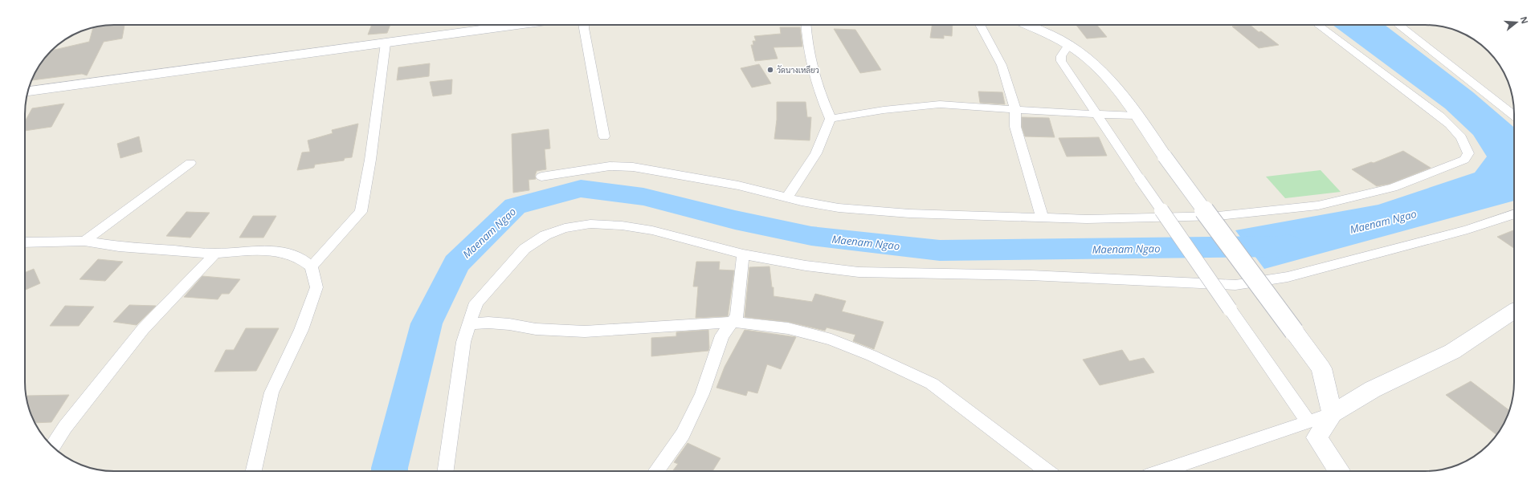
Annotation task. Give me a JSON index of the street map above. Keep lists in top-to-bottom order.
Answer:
{
  "water": ["Maenam Ngao"],
  "places": ["วัดนางเหลียว"],
  "north": "right"
}
